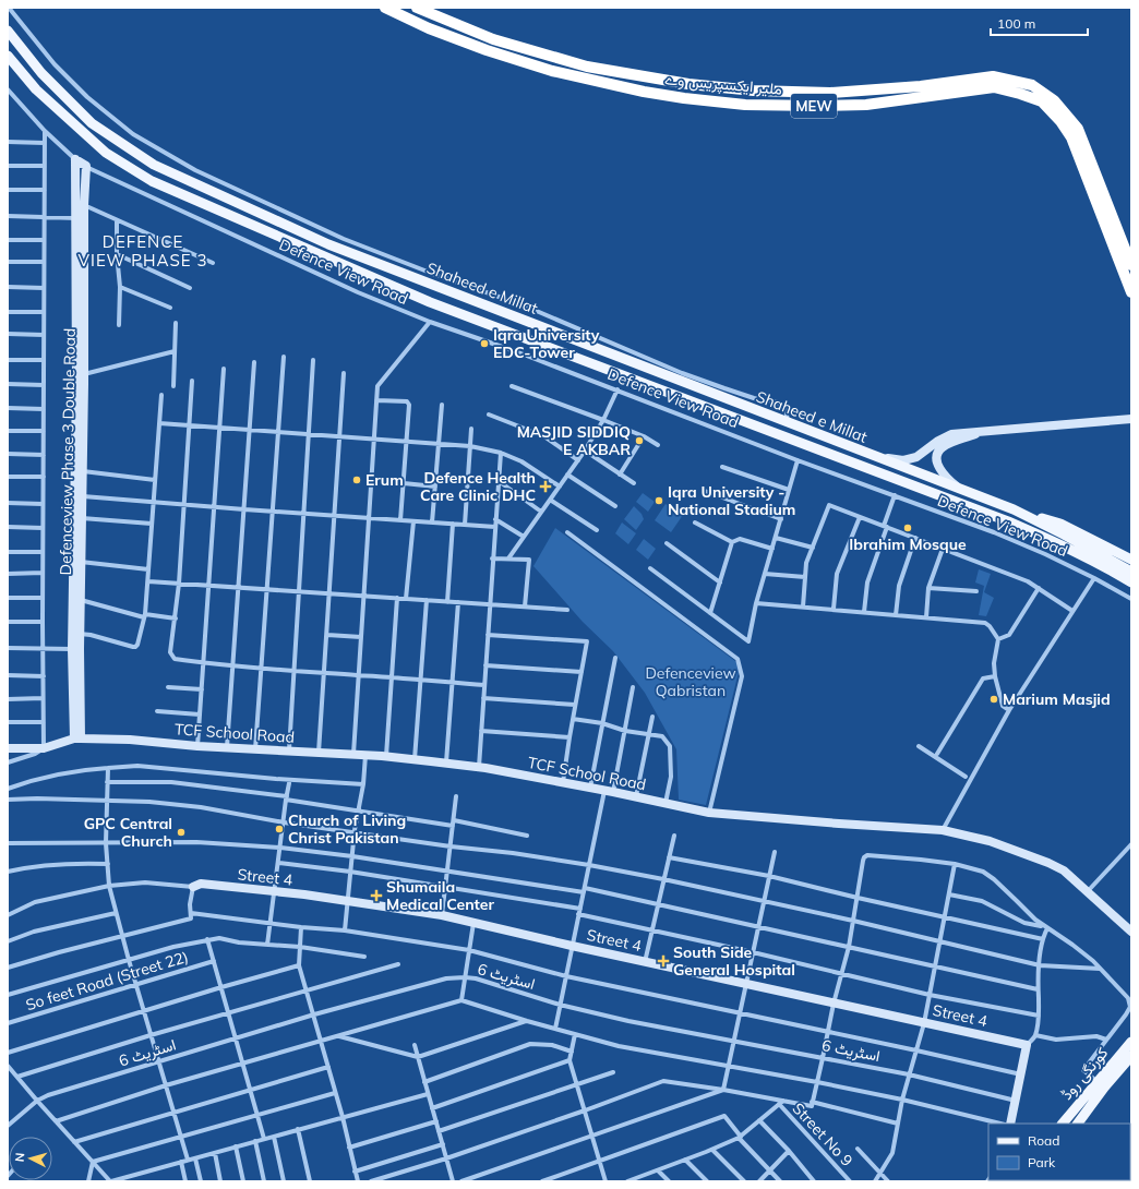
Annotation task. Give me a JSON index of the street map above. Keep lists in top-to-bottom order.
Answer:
{
  "streets": {
    "highway": ["ملیر ایکسپریس وے", "MEW"],
    "main road": ["Shaheed e Millat", "کورنگی روڈ"],
    "street": [
      "Defence View Road",
      "Defenceview Phase 3 Double Road",
      "TCF School Road",
      "Street 4",
      "اسٹریٹ 6",
      "So feet Road (Street 22)",
      "Street No 9"
    ]
  },
  "crossings": [
    ["Defence View Road", "Defenceview Phase 3 Double Road"],
    ["Defenceview Phase 3 Double Road", "TCF School Road"]
  ],
  "districts": ["DEFENCE VIEW PHASE 3"],
  "parks": ["Defenceview Qabristan"],
  "places": {
    "other": [
      "Iqra University EDC-Tower",
      "MASJID SIDDIQ E AKBAR",
      "Erum",
      "Iqra University - National Stadium",
      "Ibrahim Mosque",
      "Marium Masjid",
      "Church of Living Christ Pakistan",
      "GPC Central Church"
    ],
    "health": ["Defence Health Care Clinic DHC", "Shumaila Medical Center", "South Side General Hospital"]
  },
  "legend": ["Road", "Park"],
  "scale_bar": "100 m",
  "north": "left"
}
